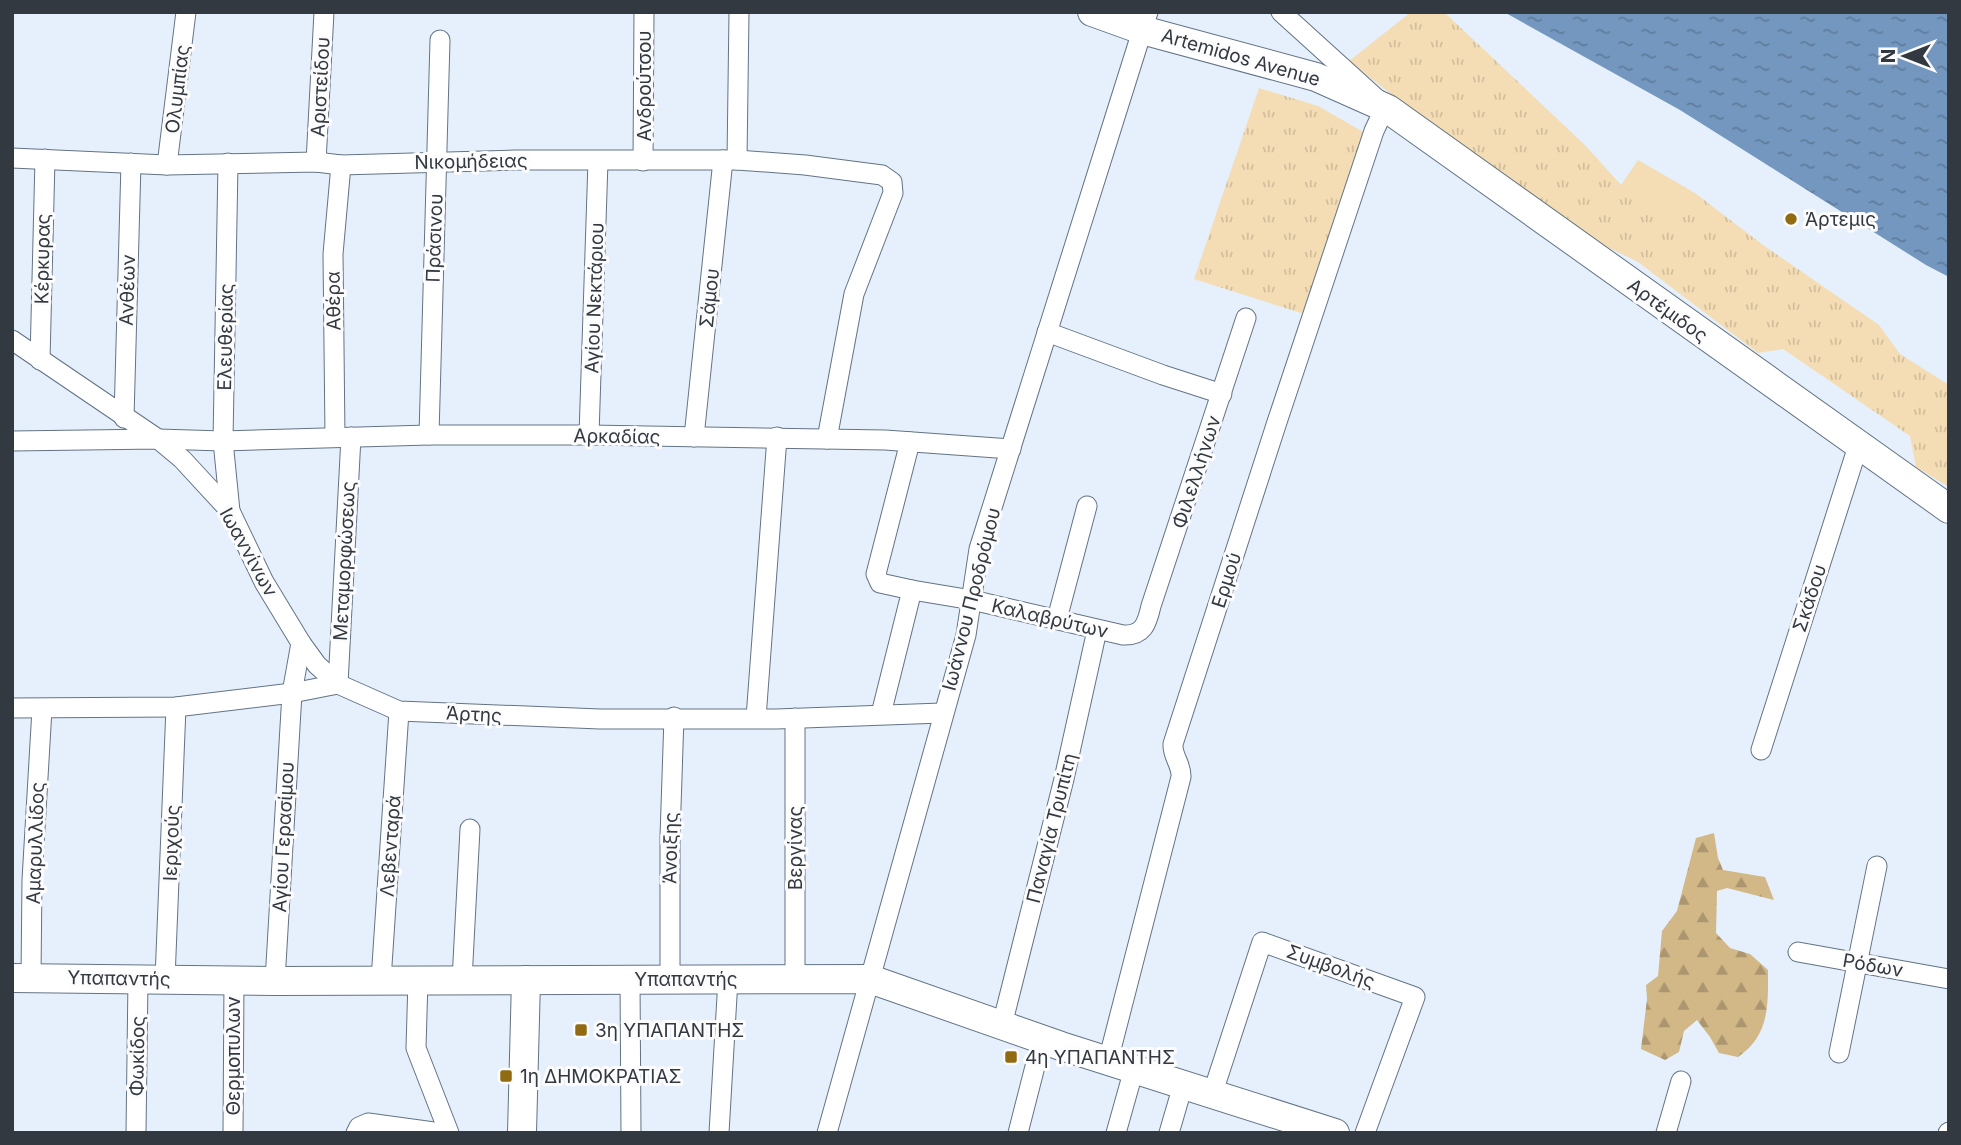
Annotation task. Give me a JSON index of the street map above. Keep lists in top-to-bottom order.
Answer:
{
  "streets": {
    "street": [
      "Artemidos Avenue",
      "Ανδρούτσου",
      "Αριστείδου",
      "Ολυμπίας",
      "Νικομήδειας",
      "Πράσινου",
      "Κέρκυρας",
      "Ανθέων",
      "Αγίου Νεκτάριου",
      "Σάμου",
      "Αθέρα",
      "Αρτέμιδος",
      "Ελευθερίας",
      "Αρκαδίας",
      "Φιλελλήνων",
      "Ιωαννίνων",
      "Μεταμορφώσεως",
      "Ερμού",
      "Σκάδου",
      "Ιωάννου Προδρόμου",
      "Καλαβρύτων",
      "Άρτης",
      "Παναγία Τρυπίτη",
      "Αγίου Γερασίμου",
      "Αμαρυλλίδος",
      "Ιεριχούς",
      "Λεβενταρά",
      "Άνοιξης",
      "Βεργίνας",
      "Ρόδων",
      "Συμβολής",
      "Υπαπαντής",
      "Φωκίδος",
      "Θερμοπυλων"
    ]
  },
  "crossings": [
    ["Artemidos Avenue", "Αρτέμιδος"],
    ["Artemidos Avenue", "Ερμού"],
    ["Artemidos Avenue", "Ιωάννου Προδρόμου"],
    ["Ανδρούτσου", "Νικομήδειας"],
    ["Αριστείδου", "Νικομήδειας"],
    ["Ολυμπίας", "Νικομήδειας"],
    ["Νικομήδειας", "Πράσινου"],
    ["Νικομήδειας", "Κέρκυρας"],
    ["Νικομήδειας", "Ανθέων"],
    ["Νικομήδειας", "Αγίου Νεκτάριου"],
    ["Νικομήδειας", "Σάμου"],
    ["Νικομήδειας", "Αθέρα"],
    ["Νικομήδειας", "Ελευθερίας"],
    ["Νικομήδειας", "Αρκαδίας"],
    ["Πράσινου", "Αρκαδίας"],
    ["Κέρκυρας", "Ιωαννίνων"],
    ["Ανθέων", "Ιωαννίνων"],
    ["Αγίου Νεκτάριου", "Αρκαδίας"],
    ["Σάμου", "Αρκαδίας"],
    ["Αθέρα", "Αρκαδίας"],
    ["Αθέρα", "Μεταμορφώσεως"],
    ["Αρτέμιδος", "Ερμού"],
    ["Αρτέμιδος", "Σκάδου"],
    ["Ελευθερίας", "Αρκαδίας"],
    ["Ελευθερίας", "Ιωαννίνων"],
    ["Αρκαδίας", "Ιωαννίνων"],
    ["Αρκαδίας", "Μεταμορφώσεως"],
    ["Αρκαδίας", "Ιωάννου Προδρόμου"],
    ["Αρκαδίας", "Καλαβρύτων"],
    ["Φιλελλήνων", "Ιωάννου Προδρόμου"],
    ["Φιλελλήνων", "Καλαβρύτων"],
    ["Ιωαννίνων", "Μεταμορφώσεως"],
    ["Ιωαννίνων", "Άρτης"],
    ["Μεταμορφώσεως", "Άρτης"],
    ["Ερμού", "Υπαπαντής"],
    ["Ιωάννου Προδρόμου", "Καλαβρύτων"],
    ["Ιωάννου Προδρόμου", "Άρτης"],
    ["Ιωάννου Προδρόμου", "Υπαπαντής"],
    ["Καλαβρύτων", "Παναγία Τρυπίτη"],
    ["Άρτης", "Λεβενταρά"],
    ["Άρτης", "Άνοιξης"],
    ["Άρτης", "Βεργίνας"],
    ["Παναγία Τρυπίτη", "Υπαπαντής"],
    ["Αγίου Γερασίμου", "Υπαπαντής"],
    ["Αμαρυλλίδος", "Υπαπαντής"],
    ["Ιεριχούς", "Υπαπαντής"],
    ["Ιεριχούς", "Φωκίδος"],
    ["Λεβενταρά", "Υπαπαντής"],
    ["Άνοιξης", "Υπαπαντής"],
    ["Βεργίνας", "Υπαπαντής"],
    ["Συμβολής", "Υπαπαντής"],
    ["Υπαπαντής", "Φωκίδος"],
    ["Υπαπαντής", "Θερμοπυλων"]
  ],
  "places": {
    "other": ["Άρτεμις"],
    "transit": ["3η ΥΠΑΠΑΝΤΗΣ", "4η ΥΠΑΠΑΝΤΗΣ", "1η ΔΗΜΟΚΡΑΤΙΑΣ"]
  },
  "north": "left"
}
